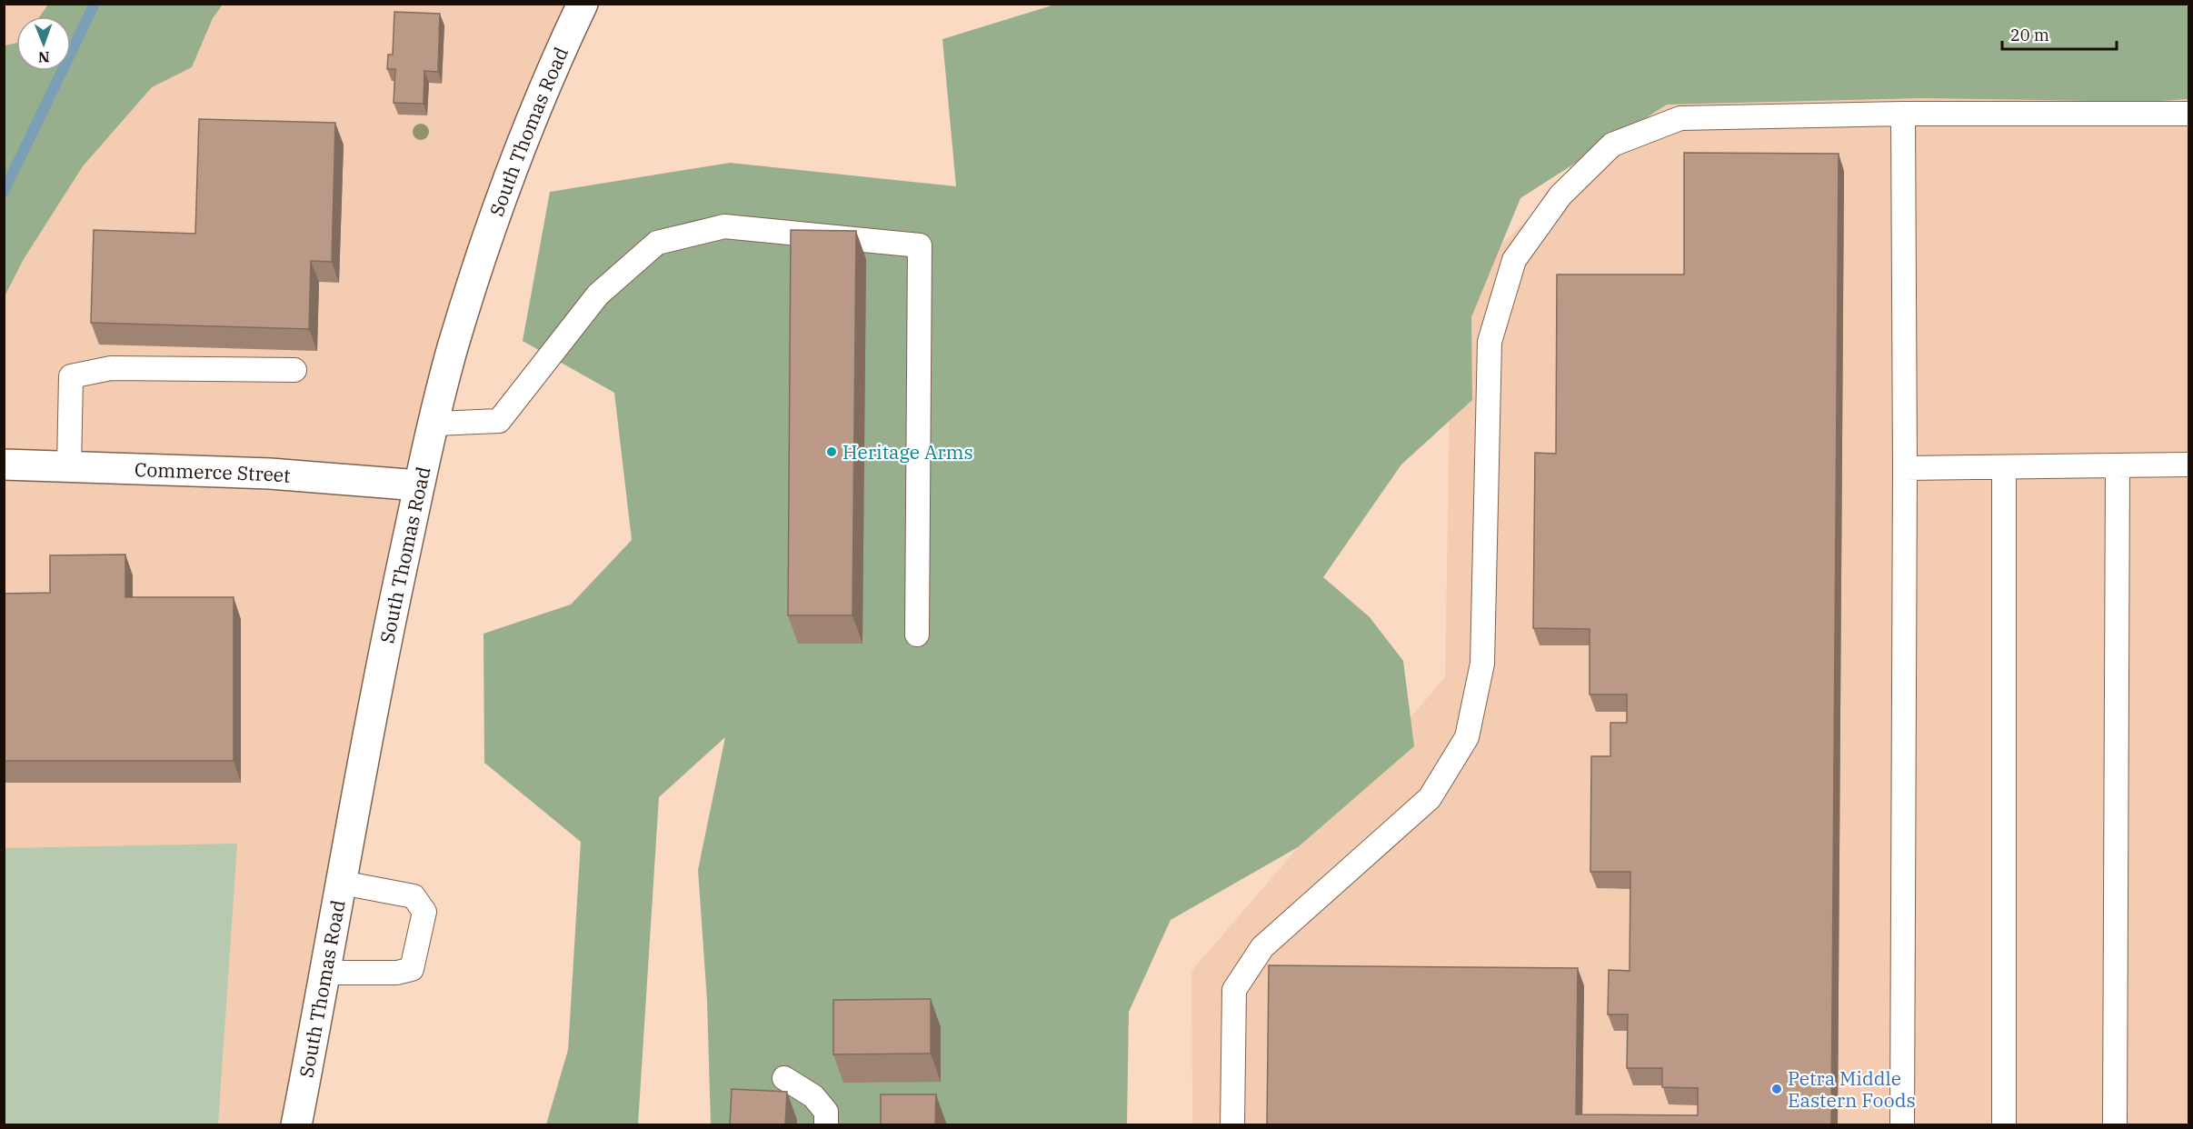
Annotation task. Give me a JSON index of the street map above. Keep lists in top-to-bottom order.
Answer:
{
  "streets": {
    "street": ["South Thomas Road", "Commerce Street"]
  },
  "crossings": [
    ["South Thomas Road", "Commerce Street"]
  ],
  "places": ["Heritage Arms", "Petra Middle Eastern Foods"],
  "scale_bar": "20 m",
  "north": "bottom"
}
